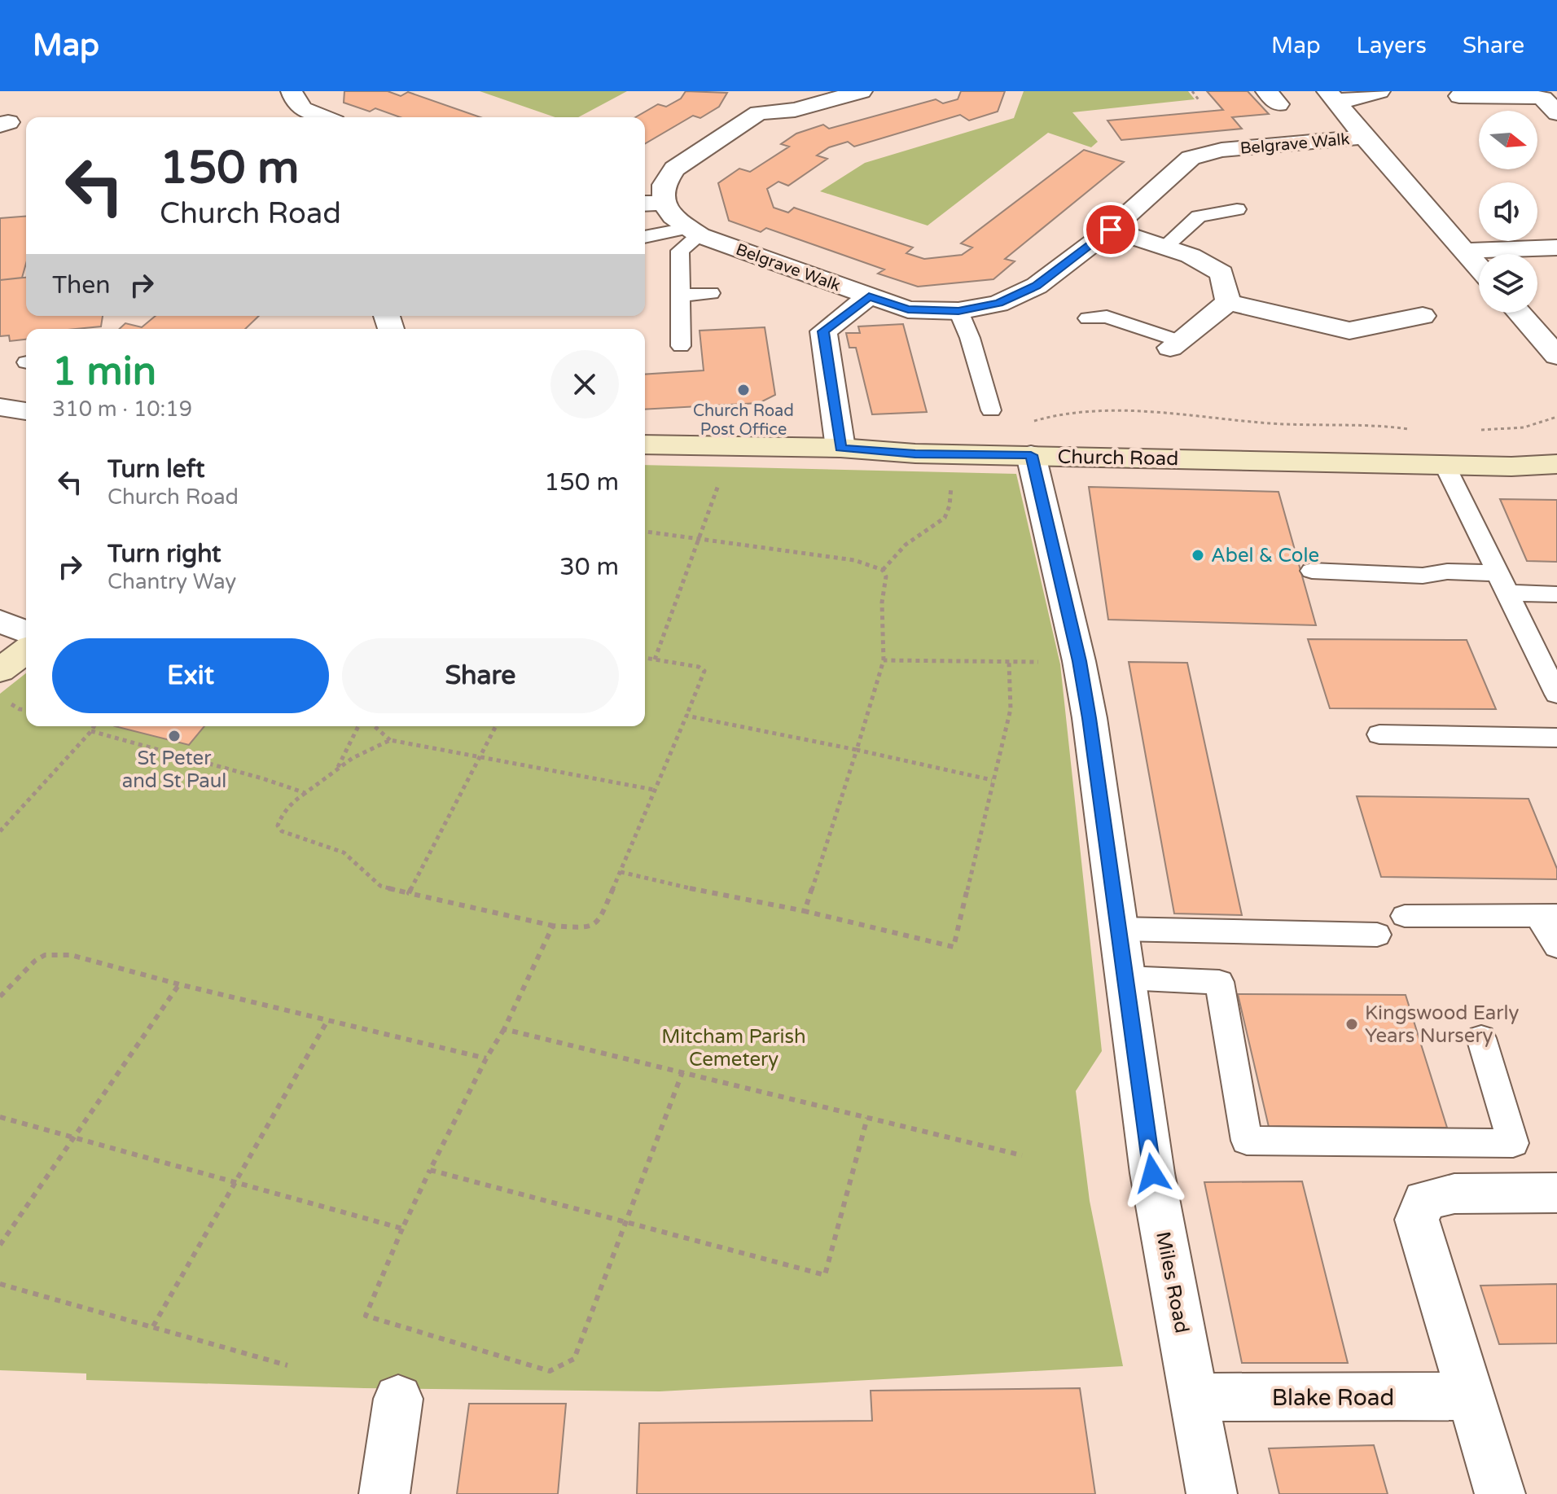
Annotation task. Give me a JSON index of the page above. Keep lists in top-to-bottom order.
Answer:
{
  "streets": {
    "street": [
      "Belgrave Walk",
      "Church Road",
      "Miles Road",
      "Blake Road"
    ]
  },
  "crossings": [
    ["Church Road", "Miles Road"],
    ["Miles Road", "Blake Road"]
  ],
  "parks": ["Mitcham Parish Cemetery"],
  "places": [
    "Church Road Post Office",
    "Abel & Cole",
    "St Peter and St Paul",
    "Kingswood Early Years Nursery"
  ],
  "north": "right",
  "page": {
    "header": "Map",
    "nav": ["Map", "Layers", "Share"],
    "turn": ["150 m", "Church Road"],
    "then": "Then",
    "heading": ["1 min", "310 m · 10:19"],
    "list": [
      {
        "name": "Turn left",
        "note": "Church Road",
        "value": "150 m"
      },
      {
        "name": "Turn right",
        "note": "Chantry Way",
        "value": "30 m"
      }
    ],
    "buttons": ["Exit", "Share"]
  }
}
